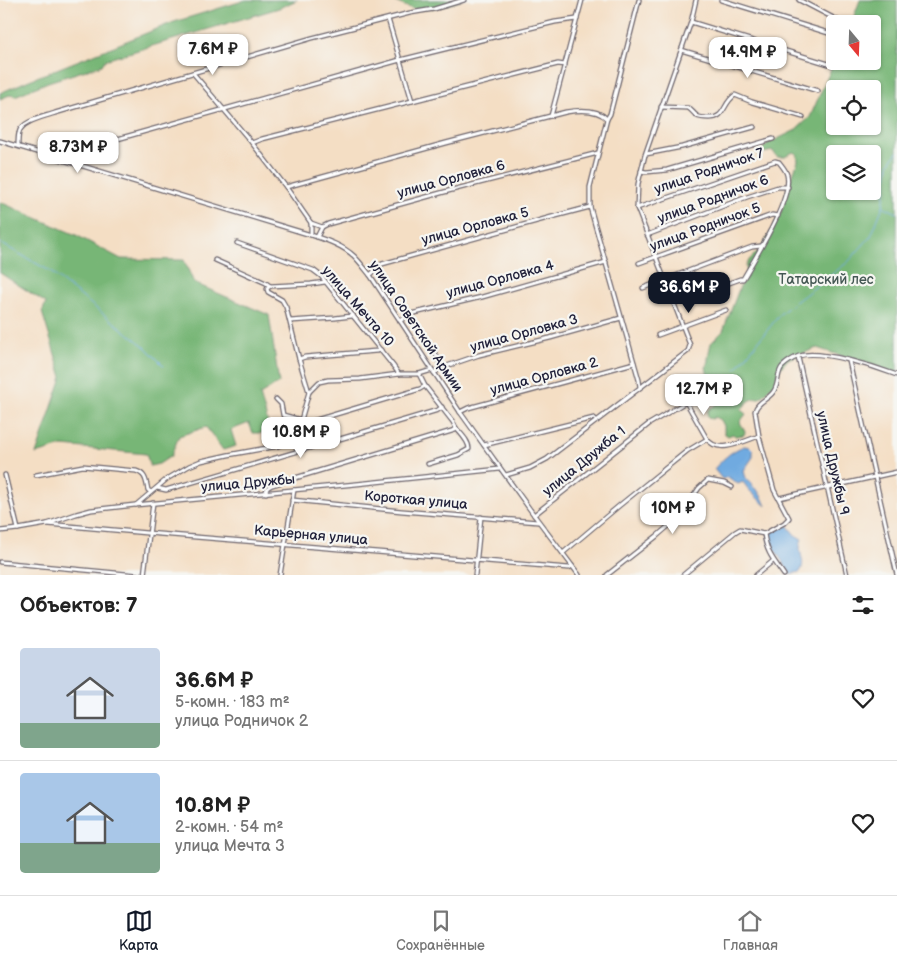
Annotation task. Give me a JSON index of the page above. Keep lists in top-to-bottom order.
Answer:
{
  "streets": {
    "street": [
      "улица Родничок 7",
      "улица Орловка 6",
      "улица Родничок 6",
      "улица Орловка 5",
      "улица Родничок 5",
      "улица Орловка 4",
      "улица Мечта 10",
      "улица Советской Армии",
      "улица Орловка 3",
      "улица Орловка 2",
      "улица Дружба 1",
      "улица Дружбы 9",
      "улица Дружбы",
      "Короткая улица",
      "Карьерная улица"
    ]
  },
  "crossings": [
    ["улица Родничок 7", "улица Родничок 6"],
    ["улица Орловка 5", "улица Советской Армии"],
    ["улица Орловка 4", "улица Советской Армии"],
    ["улица Мечта 10", "улица Орловка 3"],
    ["улица Советской Армии", "улица Орловка 3"],
    ["улица Советской Армии", "улица Орловка 2"],
    ["улица Советской Армии", "улица Дружба 1"],
    ["улица Советской Армии", "улица Дружбы"],
    ["улица Советской Армии", "Короткая улица"],
    ["улица Советской Армии", "Карьерная улица"],
    ["улица Дружбы", "Карьерная улица"]
  ],
  "parks": ["Татарский лес"],
  "north": "bottom",
  "page": {
    "price": [
      "7.6M ₽",
      "14.9M ₽",
      "8.73M ₽",
      "36.6M ₽",
      "12.7M ₽",
      "10.8M ₽",
      "10M ₽"
    ],
    "heading": "Объектов: 7",
    "list": [
      {
        "name": "36.6M ₽",
        "note": "5-комн. · 183 m² · улица Родничок 2"
      },
      {
        "name": "10.8M ₽",
        "note": "2-комн. · 54 m² · улица Мечта 3"
      }
    ],
    "tabs": ["Карта", "Сохранённые", "Главная"]
  }
}
